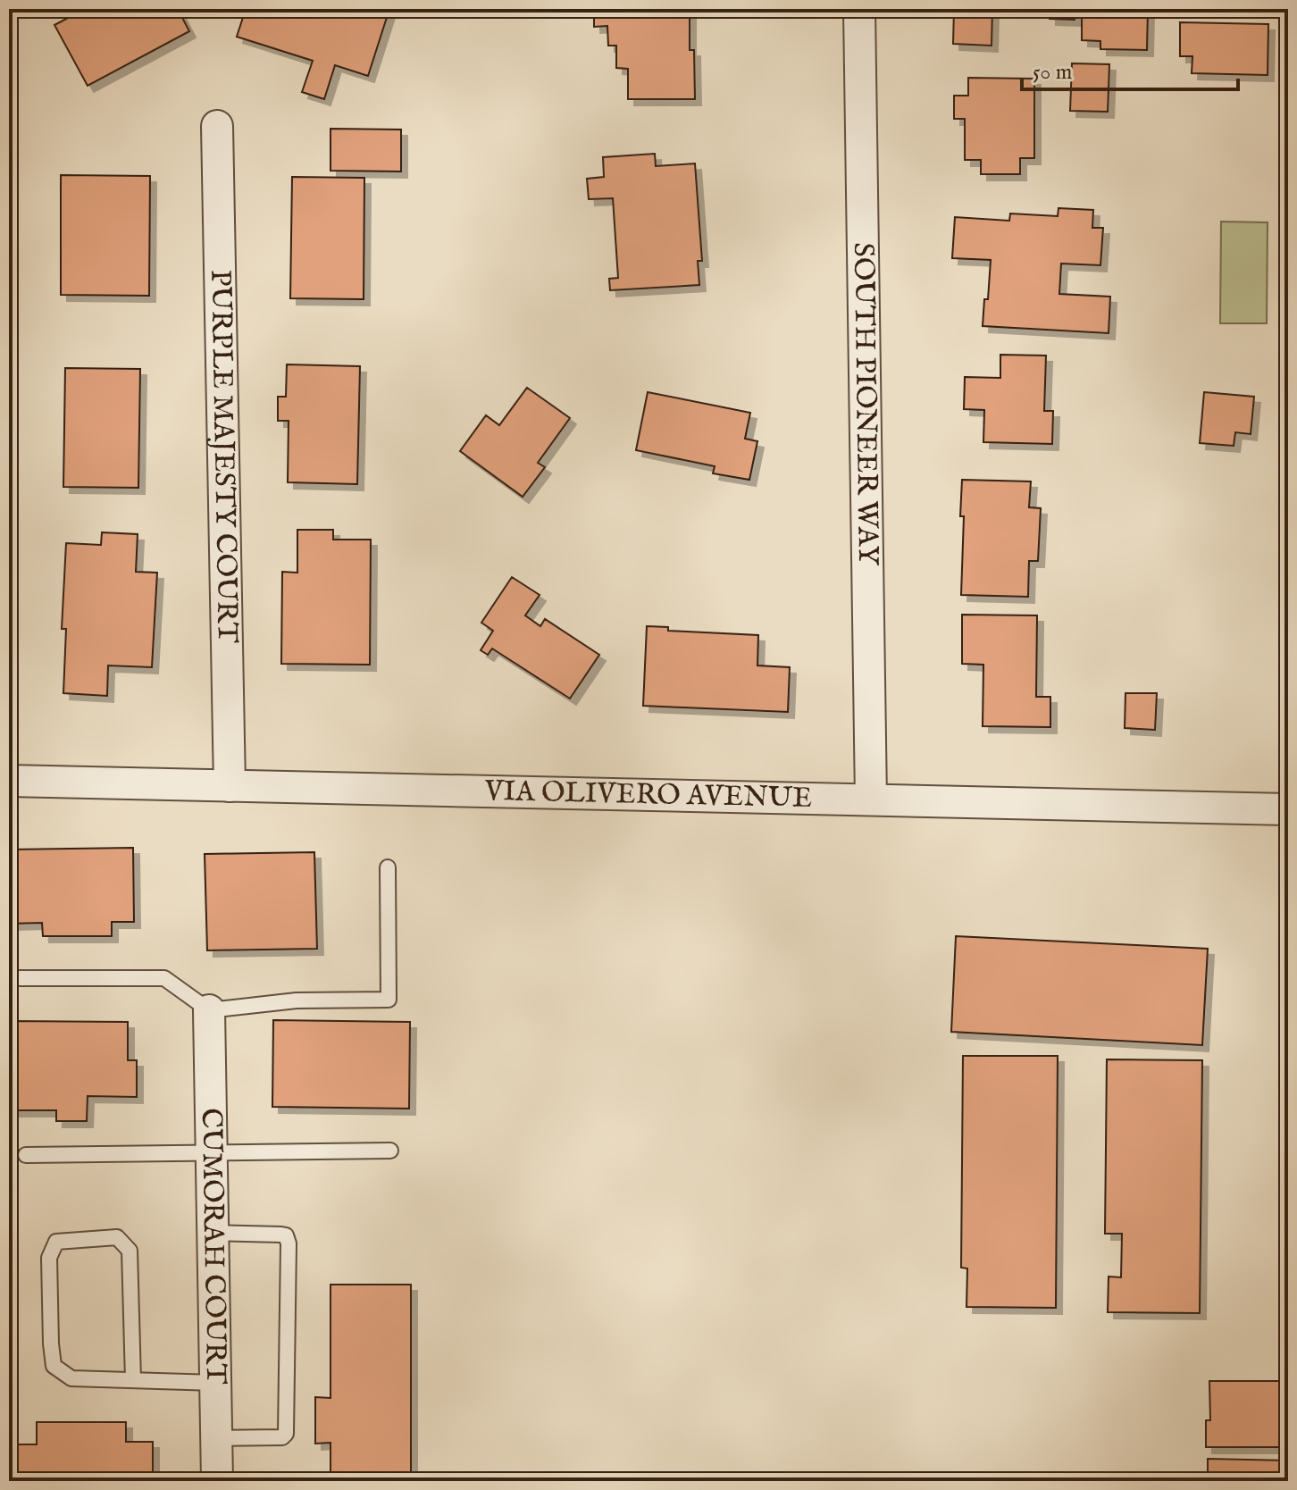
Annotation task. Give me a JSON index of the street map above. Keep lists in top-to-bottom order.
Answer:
{
  "streets": {
    "street": [
      "SOUTH PIONEER WAY",
      "PURPLE MAJESTY COURT",
      "VIA OLIVERO AVENUE",
      "CUMORAH COURT"
    ]
  },
  "crossings": [
    ["SOUTH PIONEER WAY", "VIA OLIVERO AVENUE"],
    ["PURPLE MAJESTY COURT", "VIA OLIVERO AVENUE"]
  ],
  "scale_bar": "50 m"
}
